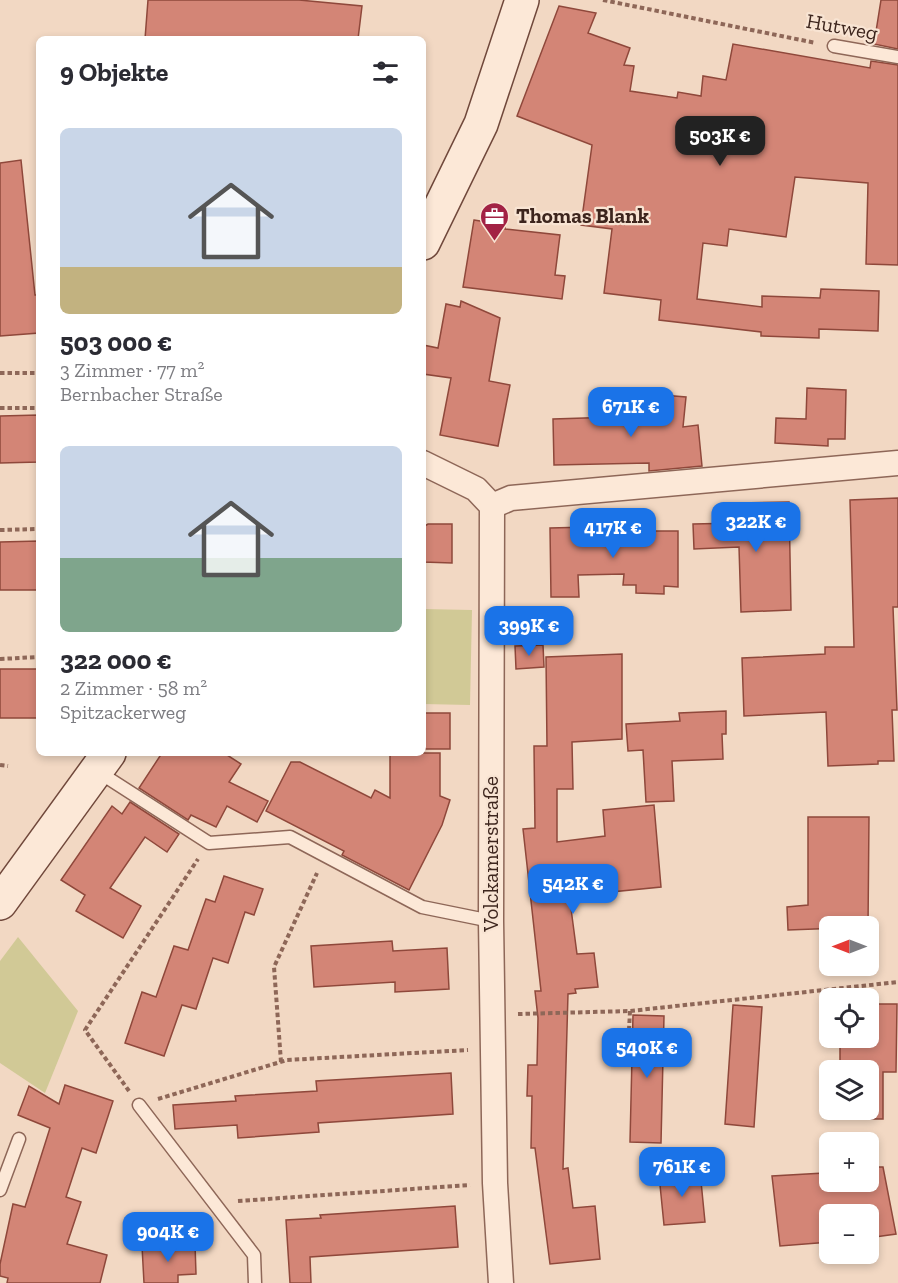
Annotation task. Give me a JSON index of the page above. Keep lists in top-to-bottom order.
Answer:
{
  "streets": {
    "street": ["Volckamerstraße"],
    "lane": ["Hutweg"]
  },
  "places": {
    "office": ["Thomas Blank"]
  },
  "north": "left",
  "page": {
    "heading": "9 Objekte",
    "list": [
      {
        "name": "503 000 €",
        "note": "3 Zimmer · 77 m² · Bernbacher Straße"
      },
      {
        "name": "322 000 €",
        "note": "2 Zimmer · 58 m² · Spitzackerweg"
      }
    ],
    "price": [
      "503K €",
      "671K €",
      "322K €",
      "417K €",
      "399K €",
      "542K €",
      "540K €",
      "761K €",
      "904K €"
    ],
    "map_buttons": ["+", "−"]
  }
}
